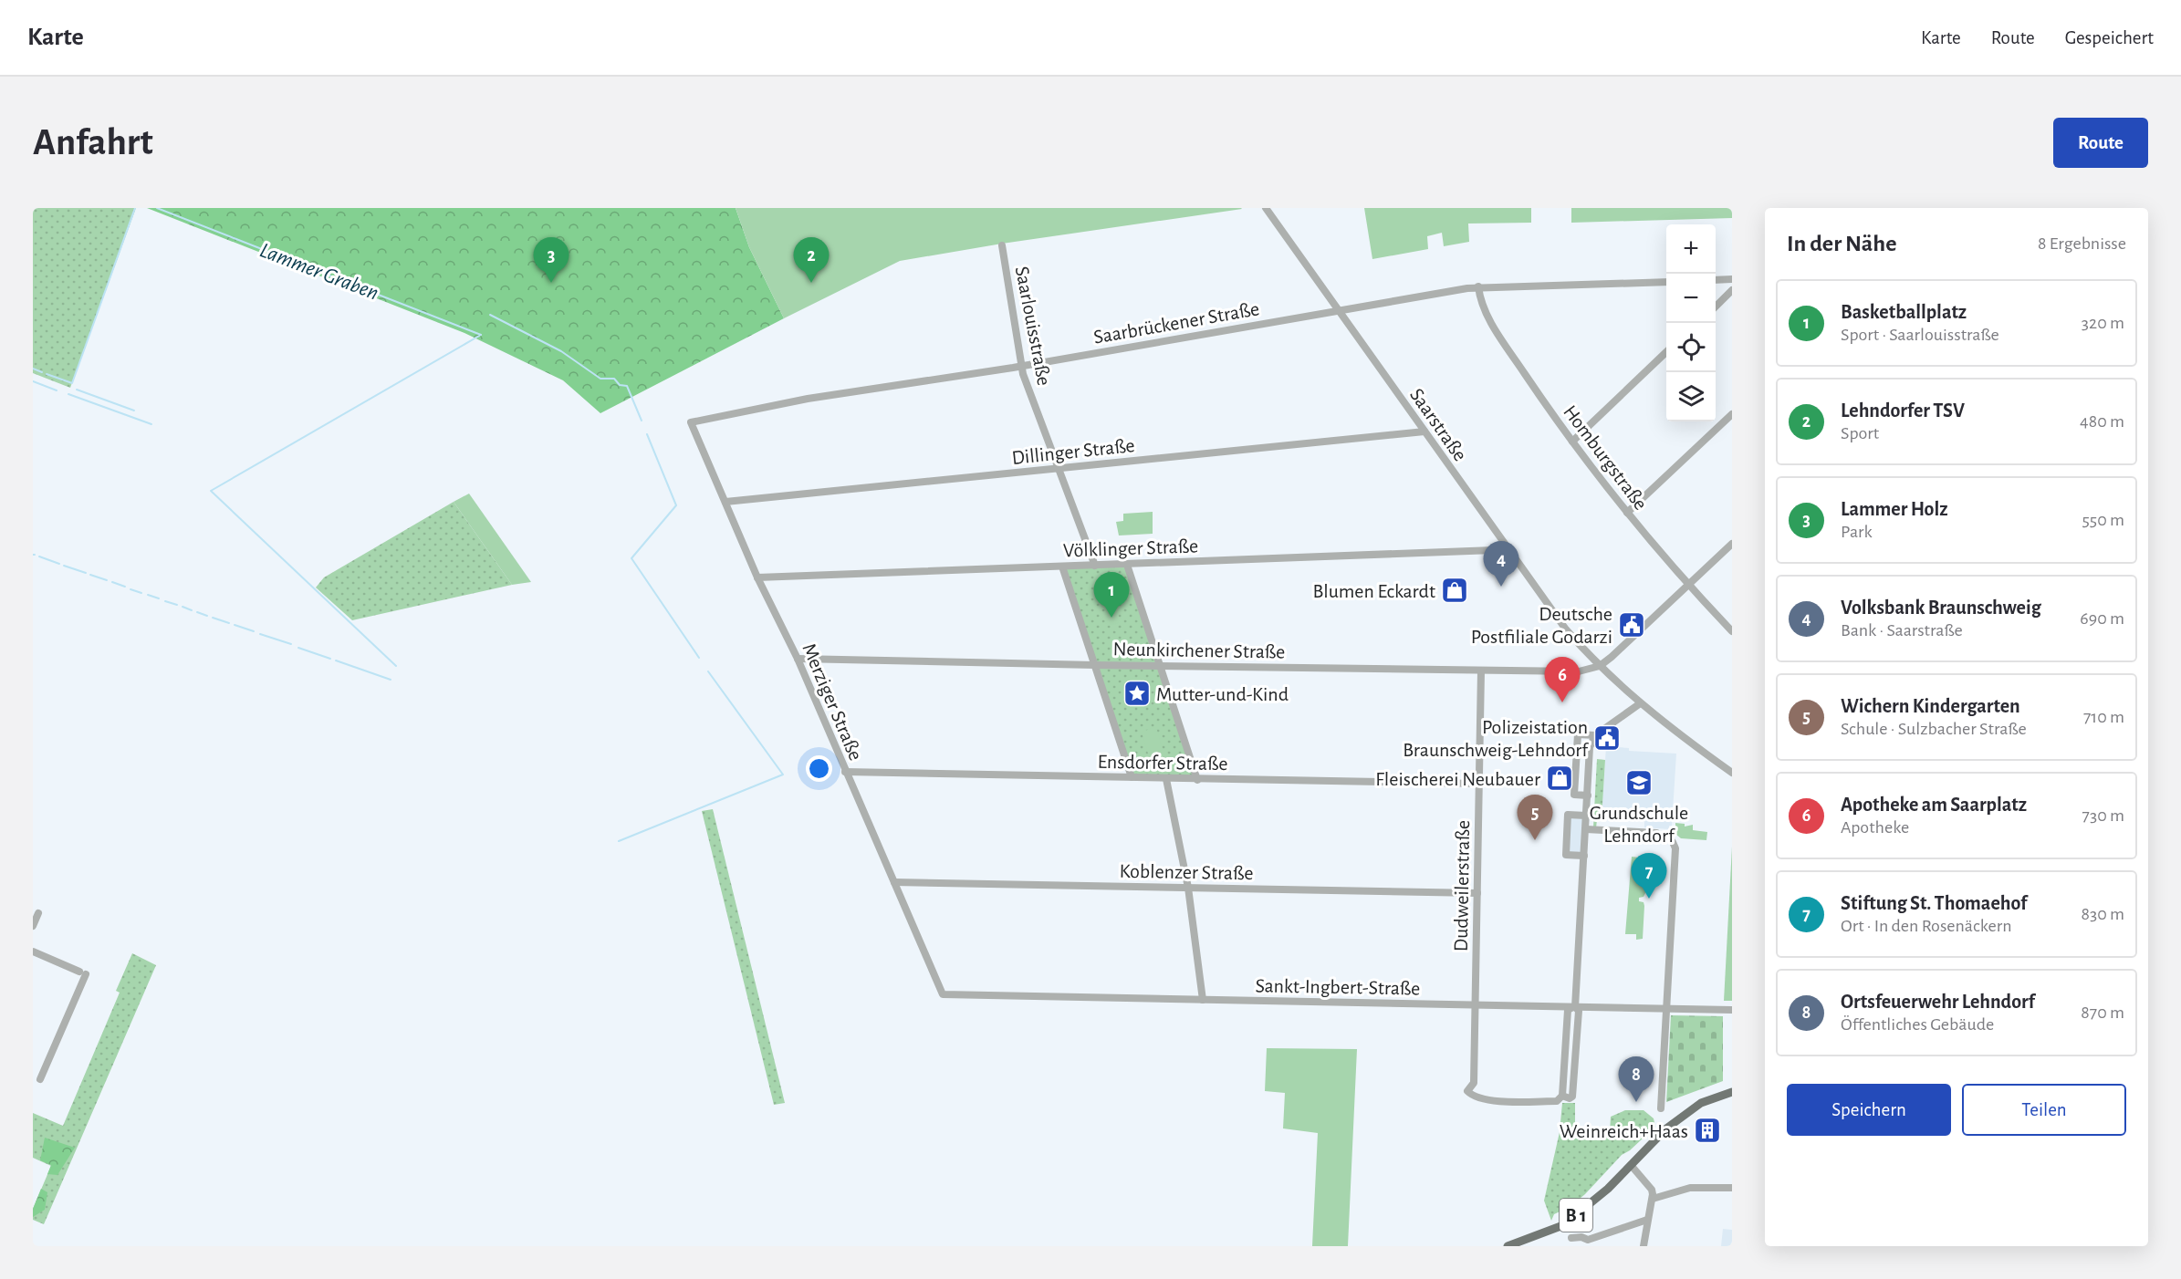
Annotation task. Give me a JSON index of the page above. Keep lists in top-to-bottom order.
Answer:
{
  "streets": {
    "main road": ["B 1"],
    "street": [
      "Saarbrückener Straße",
      "Saarlouisstraße",
      "Saarstraße",
      "Dillinger Straße",
      "Homburgstraße",
      "Völklinger Straße",
      "Neunkirchener Straße",
      "Merziger Straße",
      "Ensdorfer Straße",
      "Koblenzer Straße",
      "Dudweilerstraße",
      "Sankt-Ingbert-Straße"
    ]
  },
  "crossings": [
    ["Saarbrückener Straße", "Saarlouisstraße"],
    ["Saarbrückener Straße", "Saarstraße"],
    ["Saarbrückener Straße", "Homburgstraße"],
    ["Saarbrückener Straße", "Merziger Straße"],
    ["Saarlouisstraße", "Dillinger Straße"],
    ["Saarlouisstraße", "Völklinger Straße"],
    ["Saarstraße", "Dillinger Straße"],
    ["Saarstraße", "Völklinger Straße"],
    ["Saarstraße", "Neunkirchener Straße"],
    ["Dillinger Straße", "Merziger Straße"],
    ["Völklinger Straße", "Merziger Straße"],
    ["Neunkirchener Straße", "Merziger Straße"],
    ["Neunkirchener Straße", "Dudweilerstraße"],
    ["Merziger Straße", "Ensdorfer Straße"],
    ["Merziger Straße", "Koblenzer Straße"],
    ["Merziger Straße", "Sankt-Ingbert-Straße"],
    ["Ensdorfer Straße", "Dudweilerstraße"],
    ["Koblenzer Straße", "Dudweilerstraße"],
    ["Dudweilerstraße", "Sankt-Ingbert-Straße"]
  ],
  "water": ["Lammer Graben"],
  "places": {
    "shop": ["Blumen Eckardt", "Fleischerei Neubauer"],
    "public building": ["Deutsche Postfiliale Godarzi", "Polizeistation Braunschweig-Lehndorf"],
    "place": ["Mutter-und-Kind"],
    "school or university": ["Grundschule Lehndorf"],
    "building": ["Weinreich+Haas"]
  },
  "page": {
    "header": "Karte",
    "nav": ["Karte", "Route", "Gespeichert"],
    "buttons": [
      "Route",
      ["Speichern", "Teilen"]
    ],
    "title": "Anfahrt",
    "heading": ["In der Nähe", "8 Ergebnisse"],
    "map_buttons": ["+", "−"],
    "pins": [
      "2",
      "3",
      "4",
      "1",
      "6",
      "5",
      "7",
      "8"
    ],
    "list": [
      {
        "mark": "1",
        "name": "Basketballplatz",
        "note": "Sport · Saarlouisstraße",
        "value": "320 m"
      },
      {
        "mark": "2",
        "name": "Lehndorfer TSV",
        "note": "Sport",
        "value": "480 m"
      },
      {
        "mark": "3",
        "name": "Lammer Holz",
        "note": "Park",
        "value": "550 m"
      },
      {
        "mark": "4",
        "name": "Volksbank Braunschweig",
        "note": "Bank · Saarstraße",
        "value": "690 m"
      },
      {
        "mark": "5",
        "name": "Wichern Kindergarten",
        "note": "Schule · Sulzbacher Straße",
        "value": "710 m"
      },
      {
        "mark": "6",
        "name": "Apotheke am Saarplatz",
        "note": "Apotheke",
        "value": "730 m"
      },
      {
        "mark": "7",
        "name": "Stiftung St. Thomaehof",
        "note": "Ort · In den Rosenäckern",
        "value": "830 m"
      },
      {
        "mark": "8",
        "name": "Ortsfeuerwehr Lehndorf",
        "note": "Öffentliches Gebäude",
        "value": "870 m"
      }
    ]
  }
}
